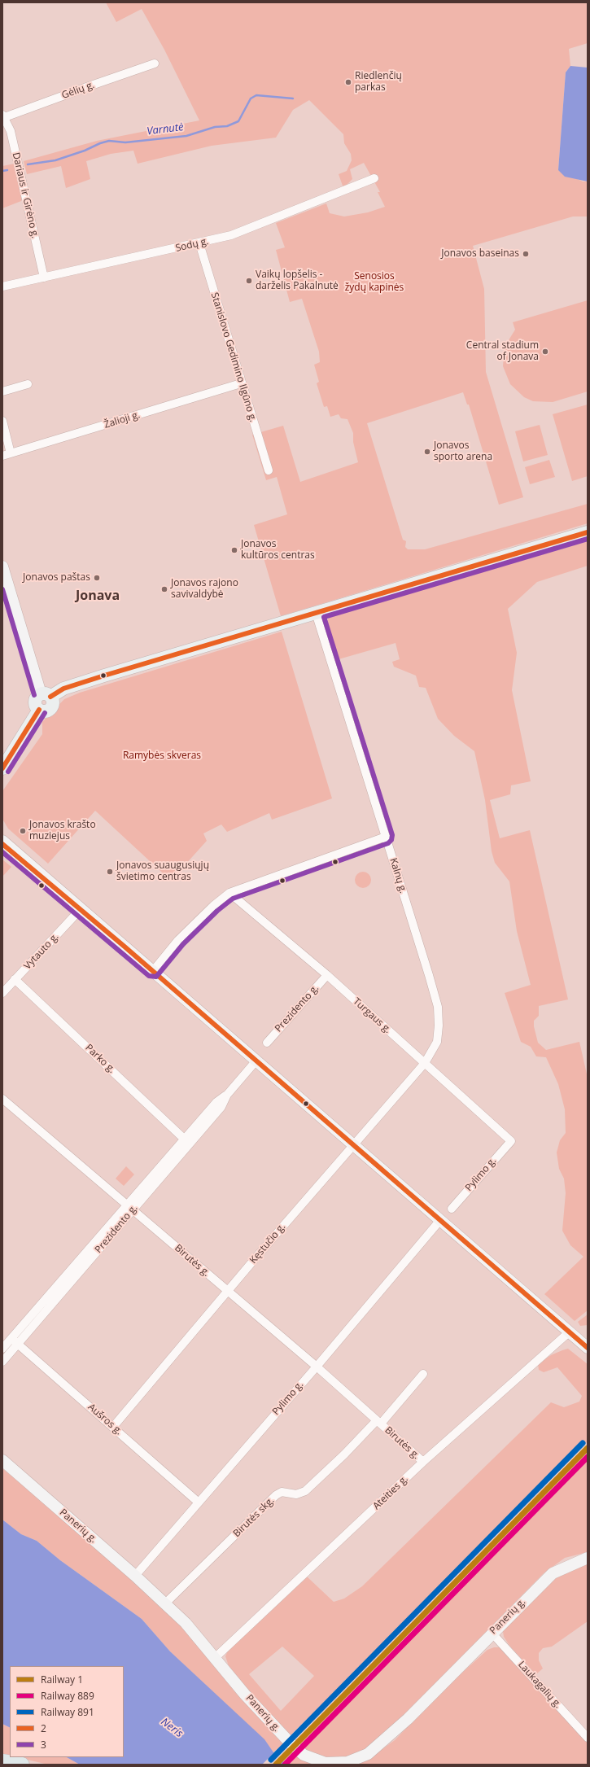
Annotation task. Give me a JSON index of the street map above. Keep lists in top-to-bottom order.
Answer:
{
  "streets": {
    "main road": ["Panerių g."],
    "street": [
      "Gėlių g.",
      "Dariaus ir Girėno g.",
      "Sodų g.",
      "Stanislovo Gedimino Ilgūno g.",
      "Žalioji g.",
      "Kalnų g.",
      "Vytauto g.",
      "Prezidento g.",
      "Turgaus g.",
      "Parko g.",
      "Pylimo g.",
      "Kęstučio g.",
      "Birutės g.",
      "Aušros g.",
      "Ateities g.",
      "Birutės skg.",
      "Laukagalių g."
    ]
  },
  "crossings": [
    ["Gėlių g.", "Dariaus ir Girėno g."],
    ["Dariaus ir Girėno g.", "Sodų g."],
    ["Sodų g.", "Stanislovo Gedimino Ilgūno g."],
    ["Stanislovo Gedimino Ilgūno g.", "Žalioji g."],
    ["Kalnų g.", "Turgaus g."],
    ["Kalnų g.", "Kęstučio g."],
    ["Vytauto g.", "Parko g."],
    ["Prezidento g.", "Turgaus g."],
    ["Prezidento g.", "Parko g."],
    ["Prezidento g.", "Birutės g."],
    ["Prezidento g.", "Aušros g."],
    ["Turgaus g.", "Pylimo g."],
    ["Turgaus g.", "Kęstučio g."],
    ["Pylimo g.", "Birutės g."],
    ["Pylimo g.", "Aušros g."],
    ["Pylimo g.", "Panerių g."],
    ["Kęstučio g.", "Birutės g."],
    ["Kęstučio g.", "Aušros g."],
    ["Birutės g.", "Ateities g."],
    ["Birutės g.", "Birutės skg."],
    ["Ateities g.", "Panerių g."],
    ["Birutės skg.", "Panerių g."],
    ["Panerių g.", "Laukagalių g."]
  ],
  "districts": ["Jonava"],
  "water": ["Varnutė", "Neris"],
  "parks": ["Senosios žydų kapinės", "Ramybės skveras"],
  "places": [
    "Riedlenčių parkas",
    "Jonavos baseinas",
    "Vaikų lopšelis - darželis Pakalnutė",
    "Central stadium of Jonava",
    "Jonavos sporto arena",
    "Jonavos kultūros centras",
    "Jonavos paštas",
    "Jonavos rajono savivaldybė",
    "Jonavos krašto muziejus",
    "Jonavos suaugusiųjų švietimo centras"
  ],
  "lines": [
    "transit line 2",
    "transit line 3",
    "rail line 891",
    "rail line 1",
    "rail line 889"
  ],
  "legend": [
    "Railway 1",
    "Railway 889",
    "Railway 891",
    "2",
    "3"
  ]
}
